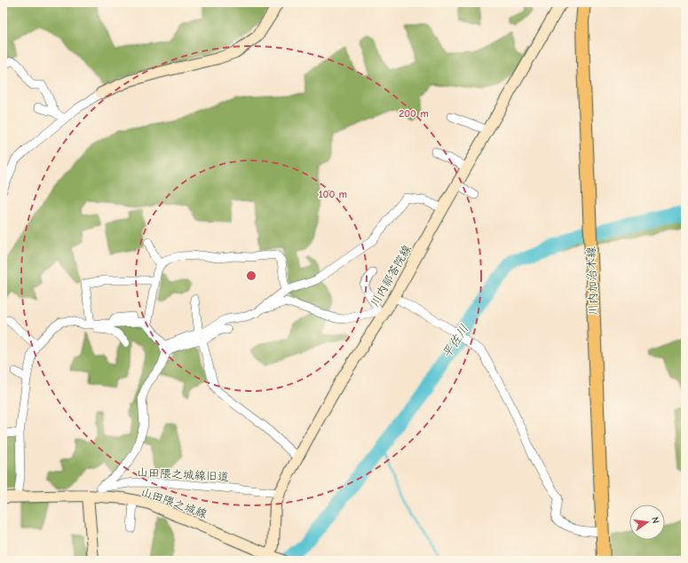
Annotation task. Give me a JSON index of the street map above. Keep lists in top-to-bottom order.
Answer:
{
  "streets": {
    "main road": ["川内祁答院線", "川内加治木線", "山田隈之城線"],
    "street": ["山田隈之城線旧道"]
  },
  "crossings": [
    ["川内祁答院線", "山田隈之城線旧道"],
    ["川内祁答院線", "山田隈之城線"],
    ["山田隈之城線旧道", "山田隈之城線"]
  ],
  "water": ["平佐川"],
  "north": "right",
  "rings": ["200 m", "100 m"]
}
